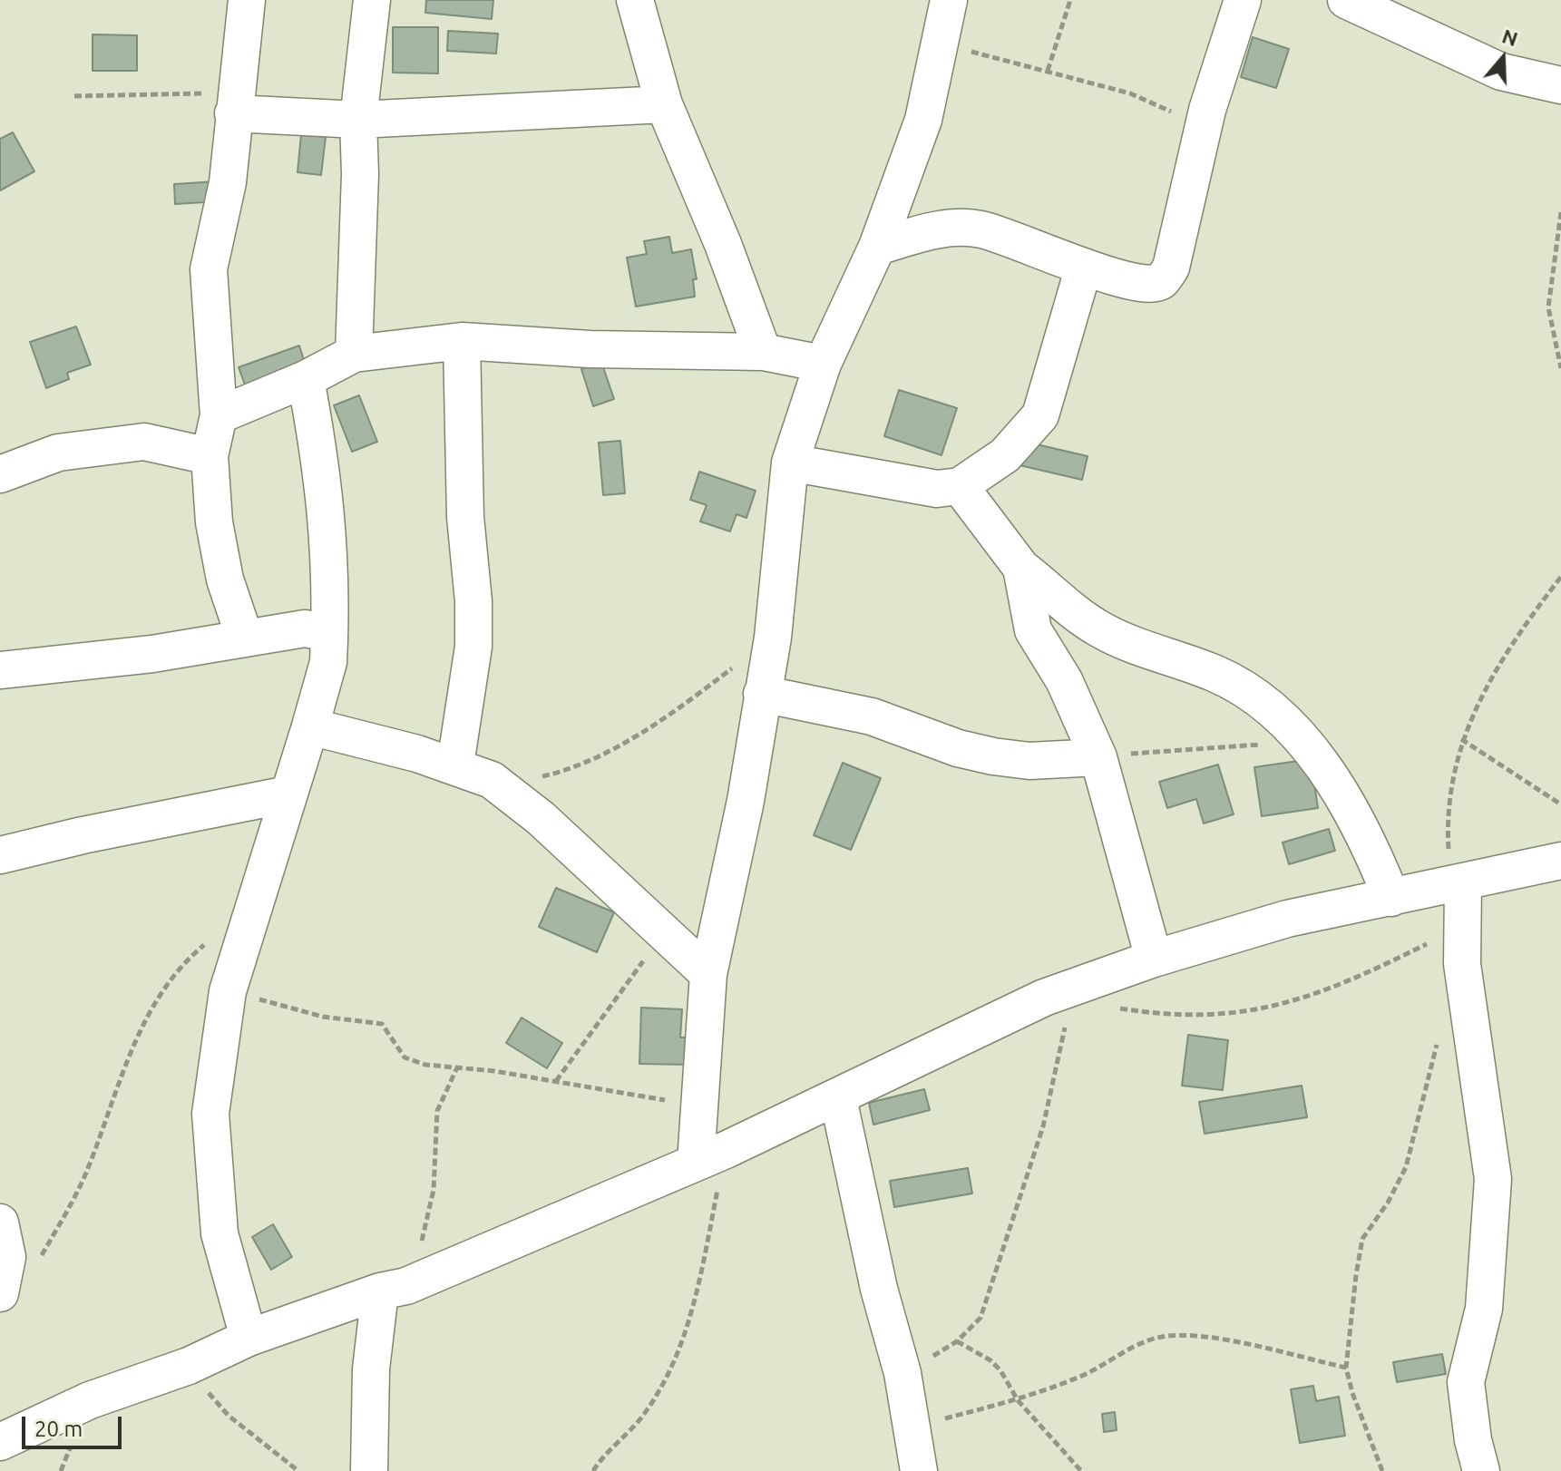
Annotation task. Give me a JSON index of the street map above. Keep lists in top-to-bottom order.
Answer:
{
  "scale_bar": "20 m",
  "north": "top"
}
